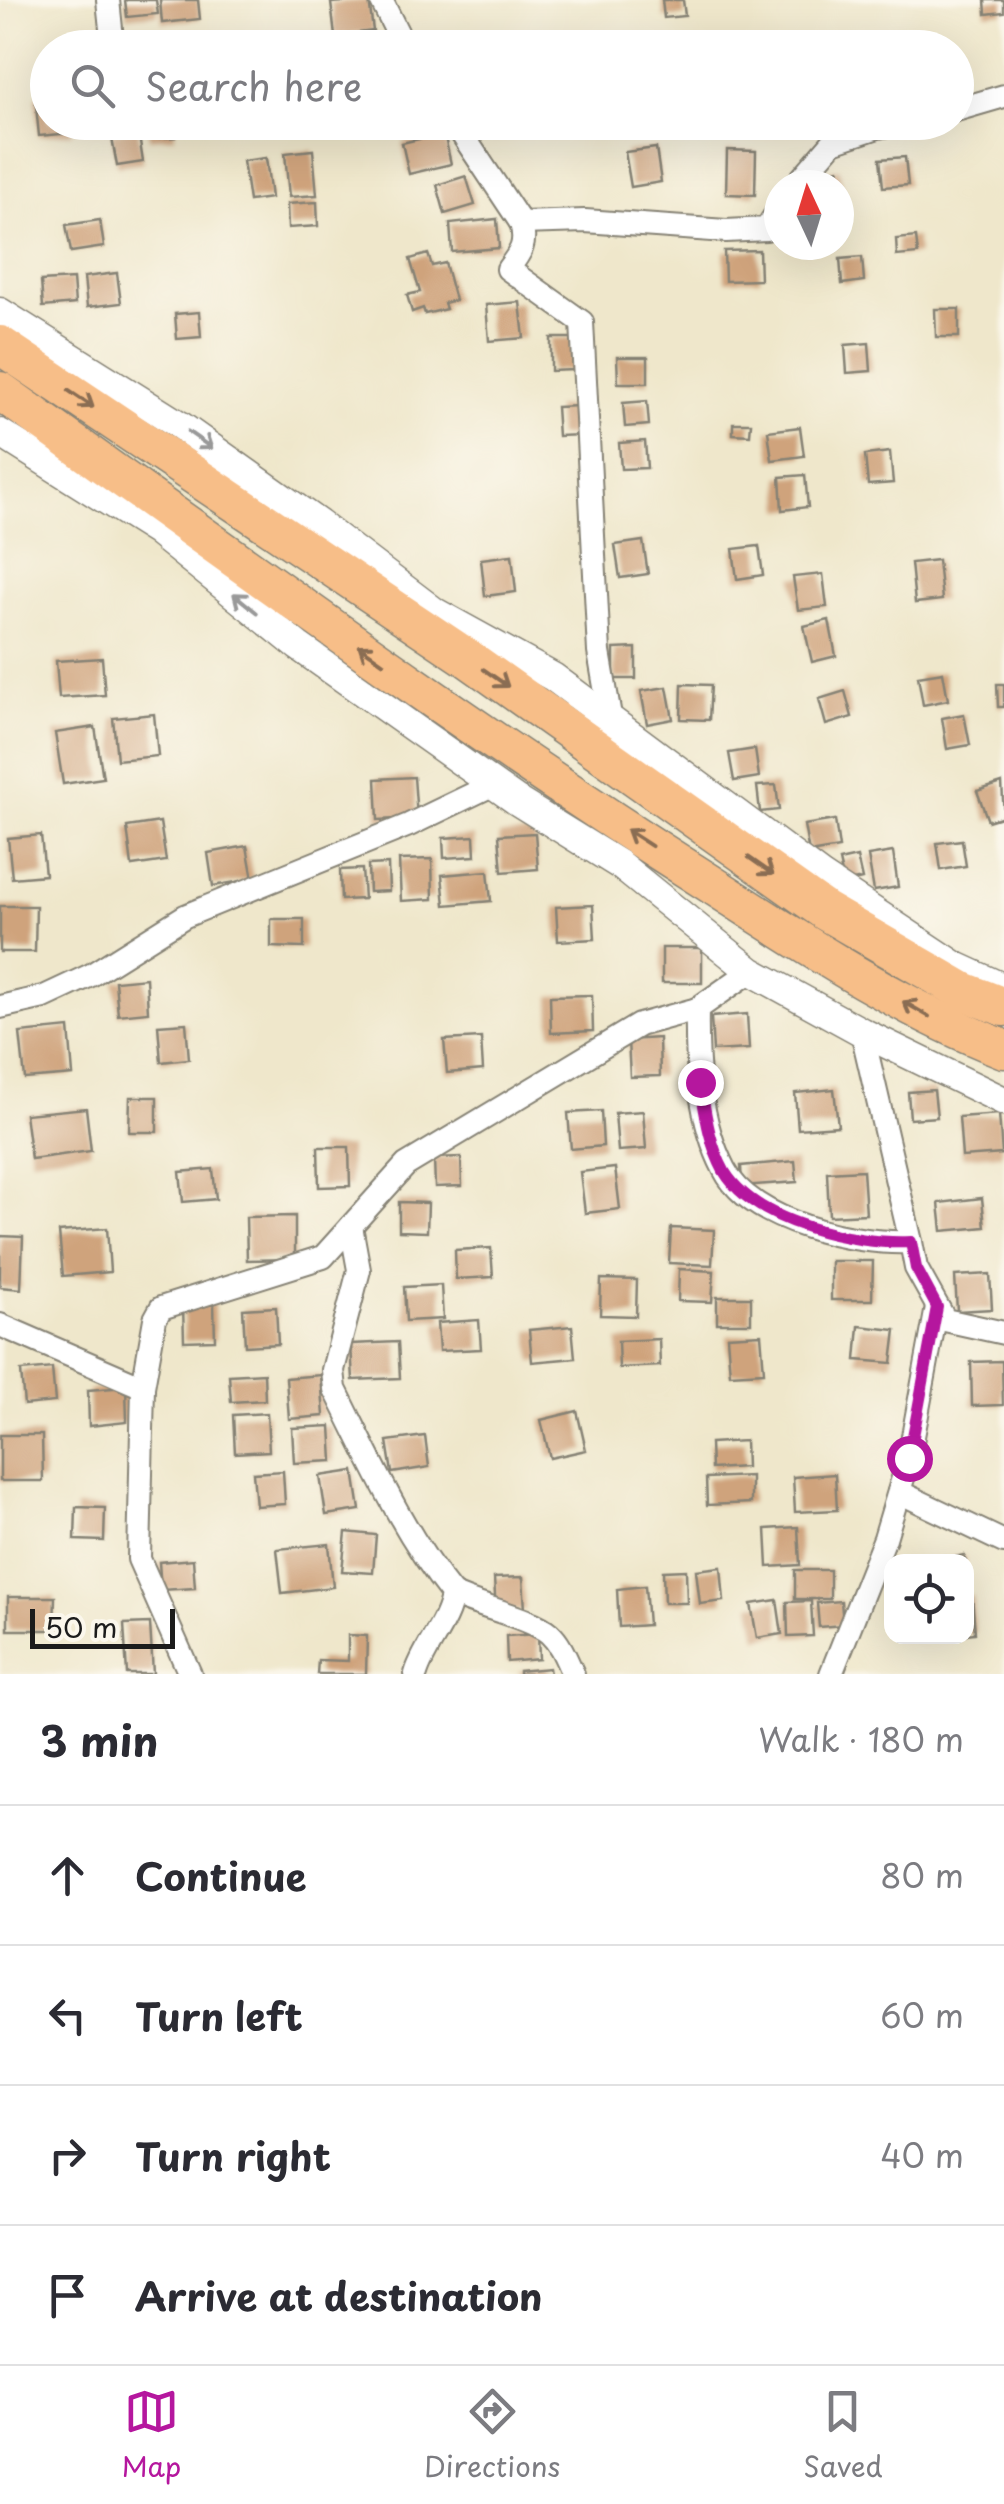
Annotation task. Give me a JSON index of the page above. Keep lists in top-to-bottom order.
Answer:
{
  "scale_bar": "50 m",
  "north": "top",
  "page": {
    "search": "Search here",
    "scale": "50 m",
    "heading": ["3 min", "Walk · 180 m"],
    "list": [
      ["Continue", "80 m"],
      ["Turn left", "60 m"],
      ["Turn right", "40 m"],
      "Arrive at destination"
    ],
    "nav": ["Map", "Directions", "Saved"]
  }
}
